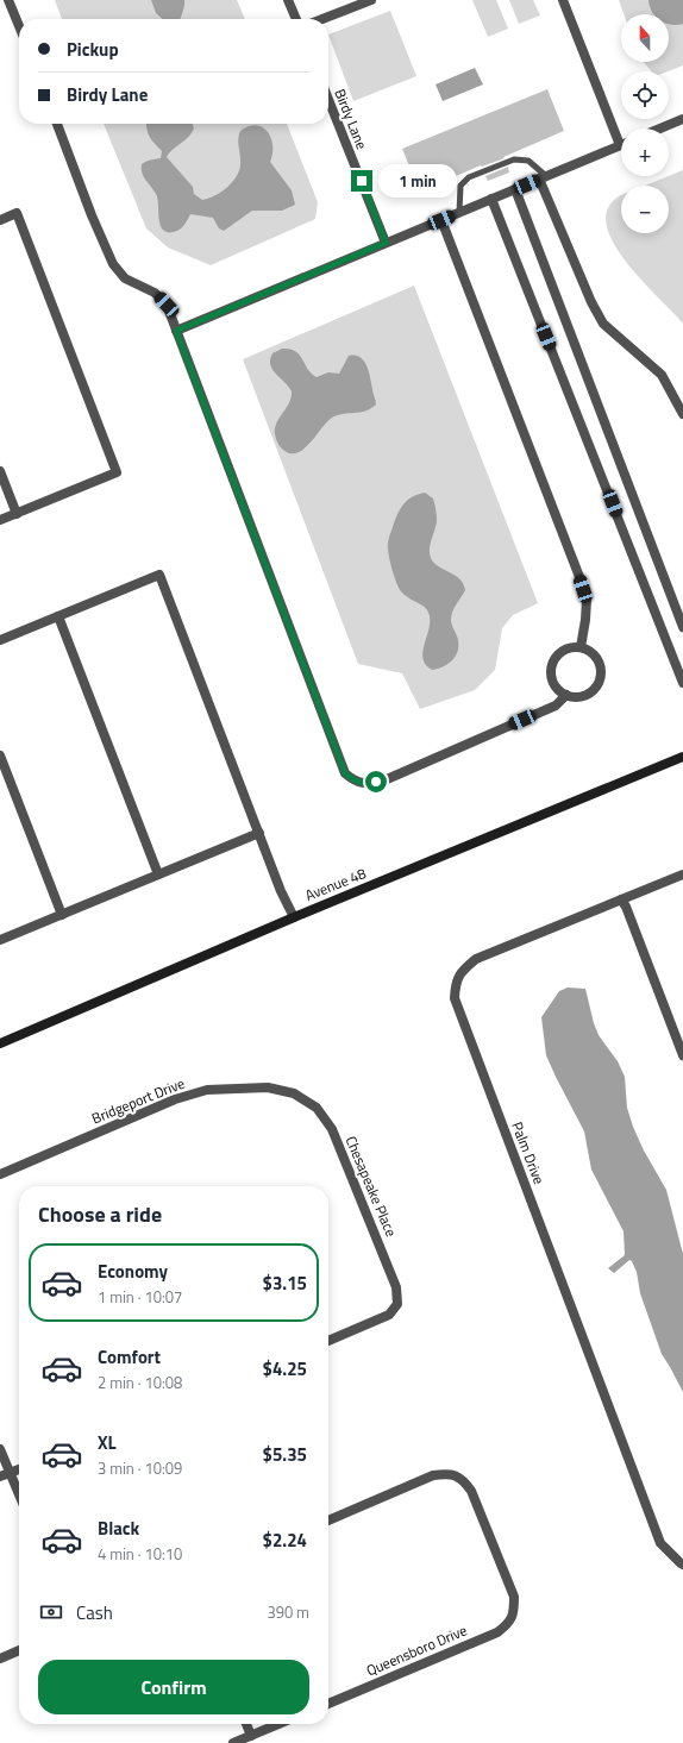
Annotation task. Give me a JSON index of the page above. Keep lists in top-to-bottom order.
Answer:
{
  "streets": {
    "main road": ["Avenue 48"],
    "street": [
      "Birdy Lane",
      "Bridgeport Drive",
      "Palm Drive",
      "Chesapeake Place",
      "Queensboro Drive"
    ]
  },
  "crossings": [
    ["Bridgeport Drive", "Chesapeake Place"]
  ],
  "north": "top",
  "page": {
    "map_buttons": ["+", "−"],
    "banner": ["Pickup", "Birdy Lane"],
    "bubble": "1 min",
    "heading": "Choose a ride",
    "list": [
      {
        "name": "Economy",
        "note": "1 min · 10:07",
        "value": "$3.15"
      },
      {
        "name": "Comfort",
        "note": "2 min · 10:08",
        "value": "$4.25"
      },
      {
        "name": "XL",
        "note": "3 min · 10:09",
        "value": "$5.35"
      },
      {
        "name": "Black",
        "note": "4 min · 10:10",
        "value": "$2.24"
      }
    ],
    "pay": ["Cash", "390 m"],
    "buttons": "Confirm"
  }
}
